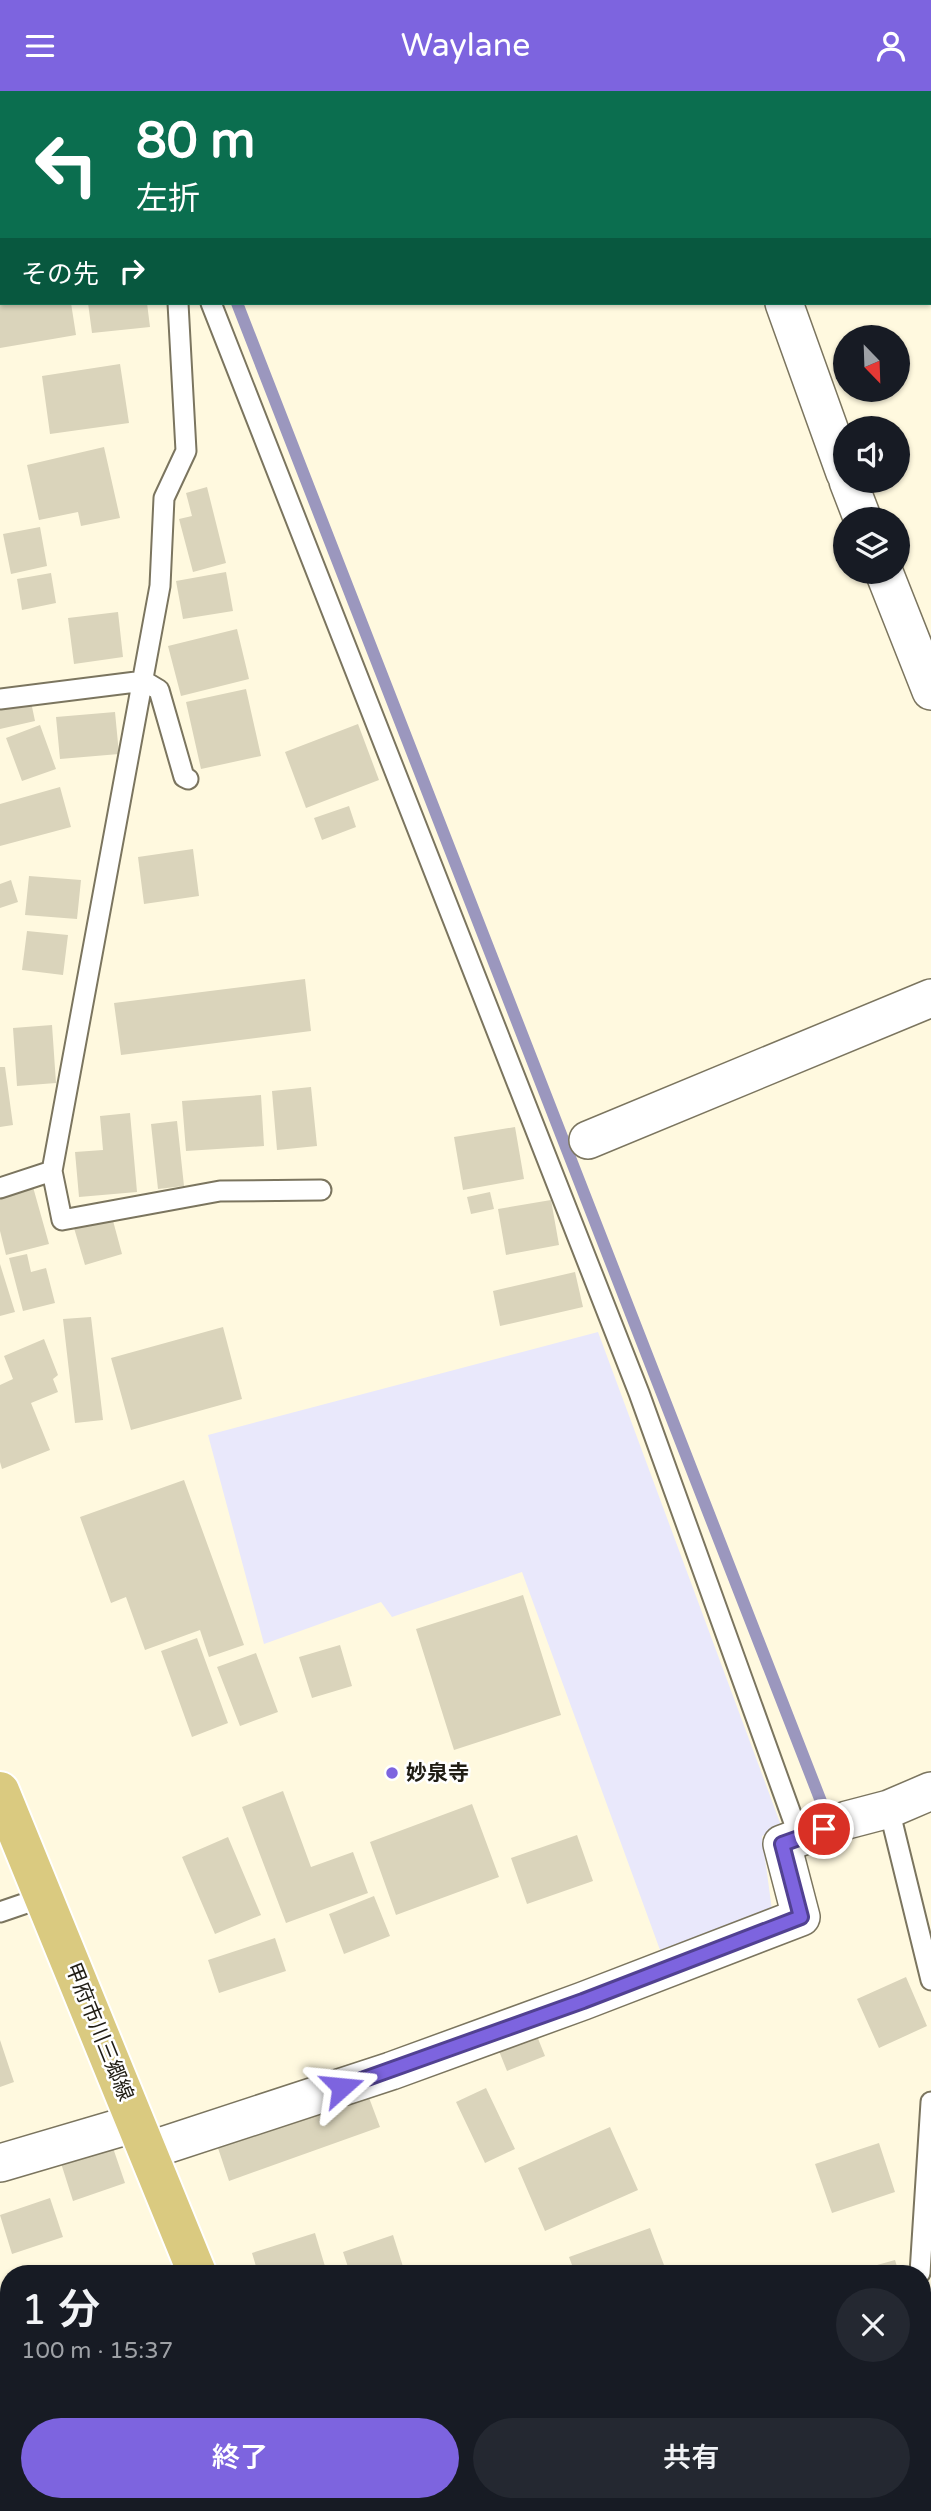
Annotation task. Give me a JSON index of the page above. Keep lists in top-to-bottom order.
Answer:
{
  "streets": {
    "main road": ["甲府市川三郷線"]
  },
  "places": ["妙泉寺"],
  "north": "bottom right",
  "page": {
    "header": "Waylane",
    "turn": ["80 m", "左折"],
    "then": "その先",
    "heading": ["1 分", "100 m · 15:37"],
    "buttons": ["終了", "共有"]
  }
}
